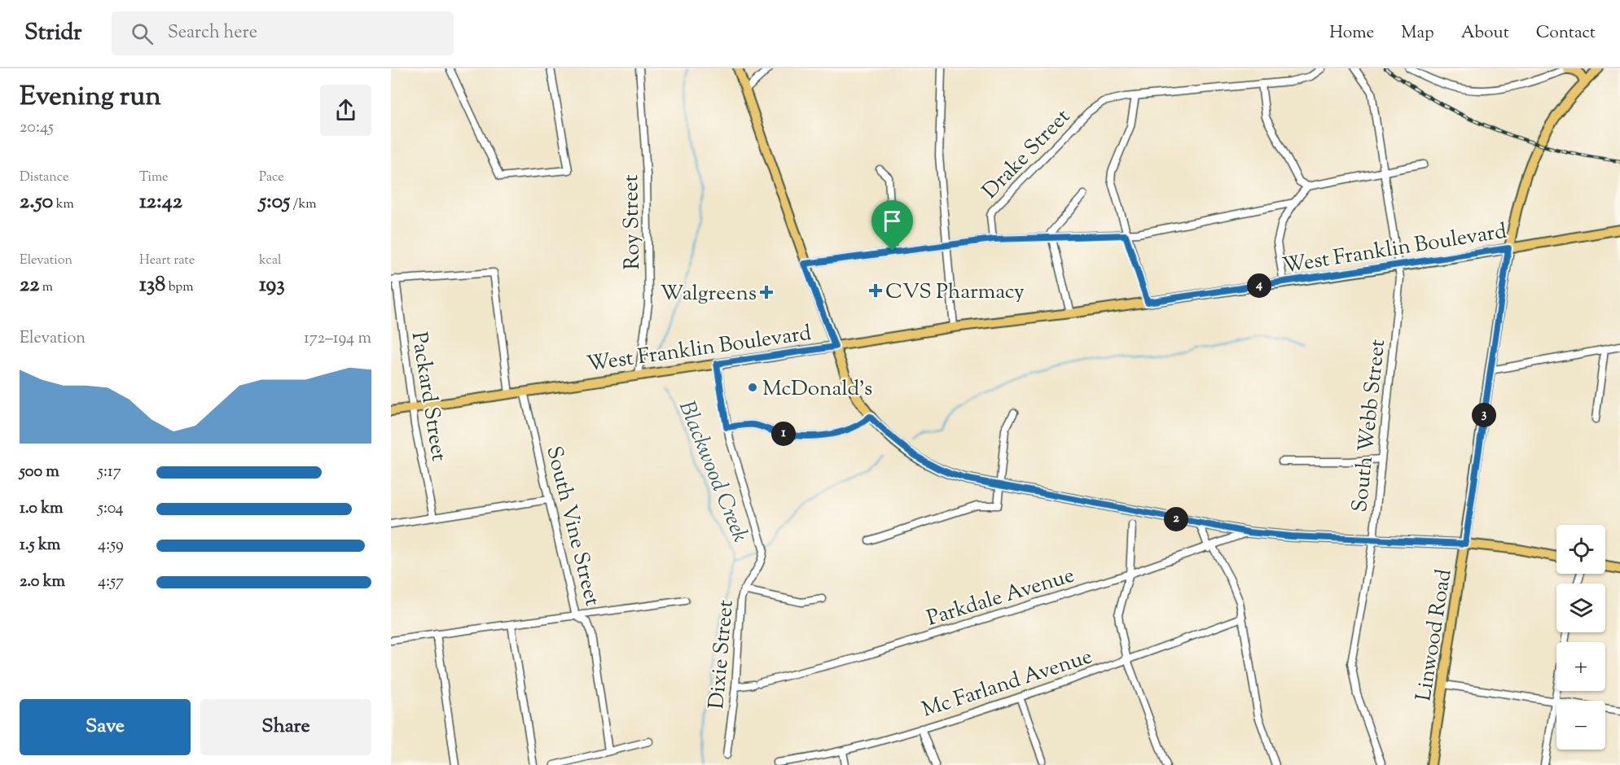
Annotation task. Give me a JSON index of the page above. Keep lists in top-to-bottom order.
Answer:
{
  "streets": {
    "main road": ["West Franklin Boulevard", "Linwood Road"],
    "street": [
      "Drake Street",
      "Roy Street",
      "Packard Street",
      "South Webb Street",
      "South Vine Street",
      "Parkdale Avenue",
      "Dixie Street",
      "Mc Farland Avenue"
    ]
  },
  "crossings": [
    ["Roy Street", "West Franklin Boulevard"],
    ["West Franklin Boulevard", "Packard Street"],
    ["West Franklin Boulevard", "South Webb Street"],
    ["West Franklin Boulevard", "South Vine Street"],
    ["West Franklin Boulevard", "Linwood Road"],
    ["West Franklin Boulevard", "Dixie Street"],
    ["Parkdale Avenue", "Dixie Street"]
  ],
  "water": ["Blackwood Creek"],
  "places": {
    "health": ["CVS Pharmacy", "Walgreens"],
    "other": ["McDonald's"]
  },
  "page": {
    "header": "Stridr",
    "search": "Search here",
    "nav": [
      "Home",
      "Map",
      "About",
      "Contact"
    ],
    "heading": ["Evening run", "20:45"],
    "stats": [
      ["Distance", "2.50 km"],
      ["Time", "12:42"],
      ["Pace", "5:05 /km"],
      ["Elevation", "22 m"],
      ["Heart rate", "138 bpm"],
      ["kcal", "193"]
    ],
    "pins": [
      "4",
      "3",
      "1",
      "2"
    ],
    "chart": ["Elevation", "172–194 m"],
    "list": [
      {
        "name": "500 m",
        "note": "5:17"
      },
      {
        "name": "1.0 km",
        "note": "5:04"
      },
      {
        "name": "1.5 km",
        "note": "4:59"
      },
      {
        "name": "2.0 km",
        "note": "4:57"
      }
    ],
    "map_buttons": ["+", "−"],
    "buttons": ["Save", "Share"]
  }
}
